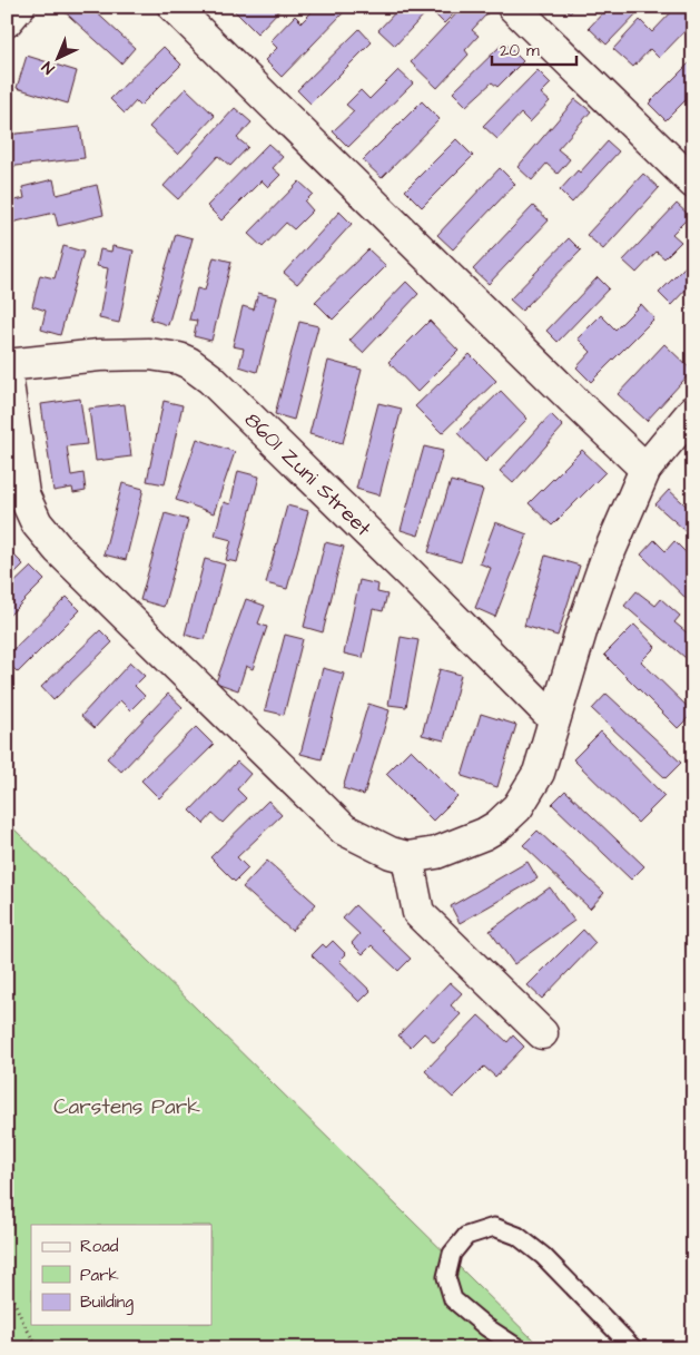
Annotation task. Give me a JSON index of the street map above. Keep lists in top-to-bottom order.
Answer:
{
  "streets": {
    "street": ["8601 Zuni Street"]
  },
  "parks": ["Carstens Park"],
  "legend": ["Road", "Park", "Building"],
  "scale_bar": "20 m",
  "north": "bottom left"
}
